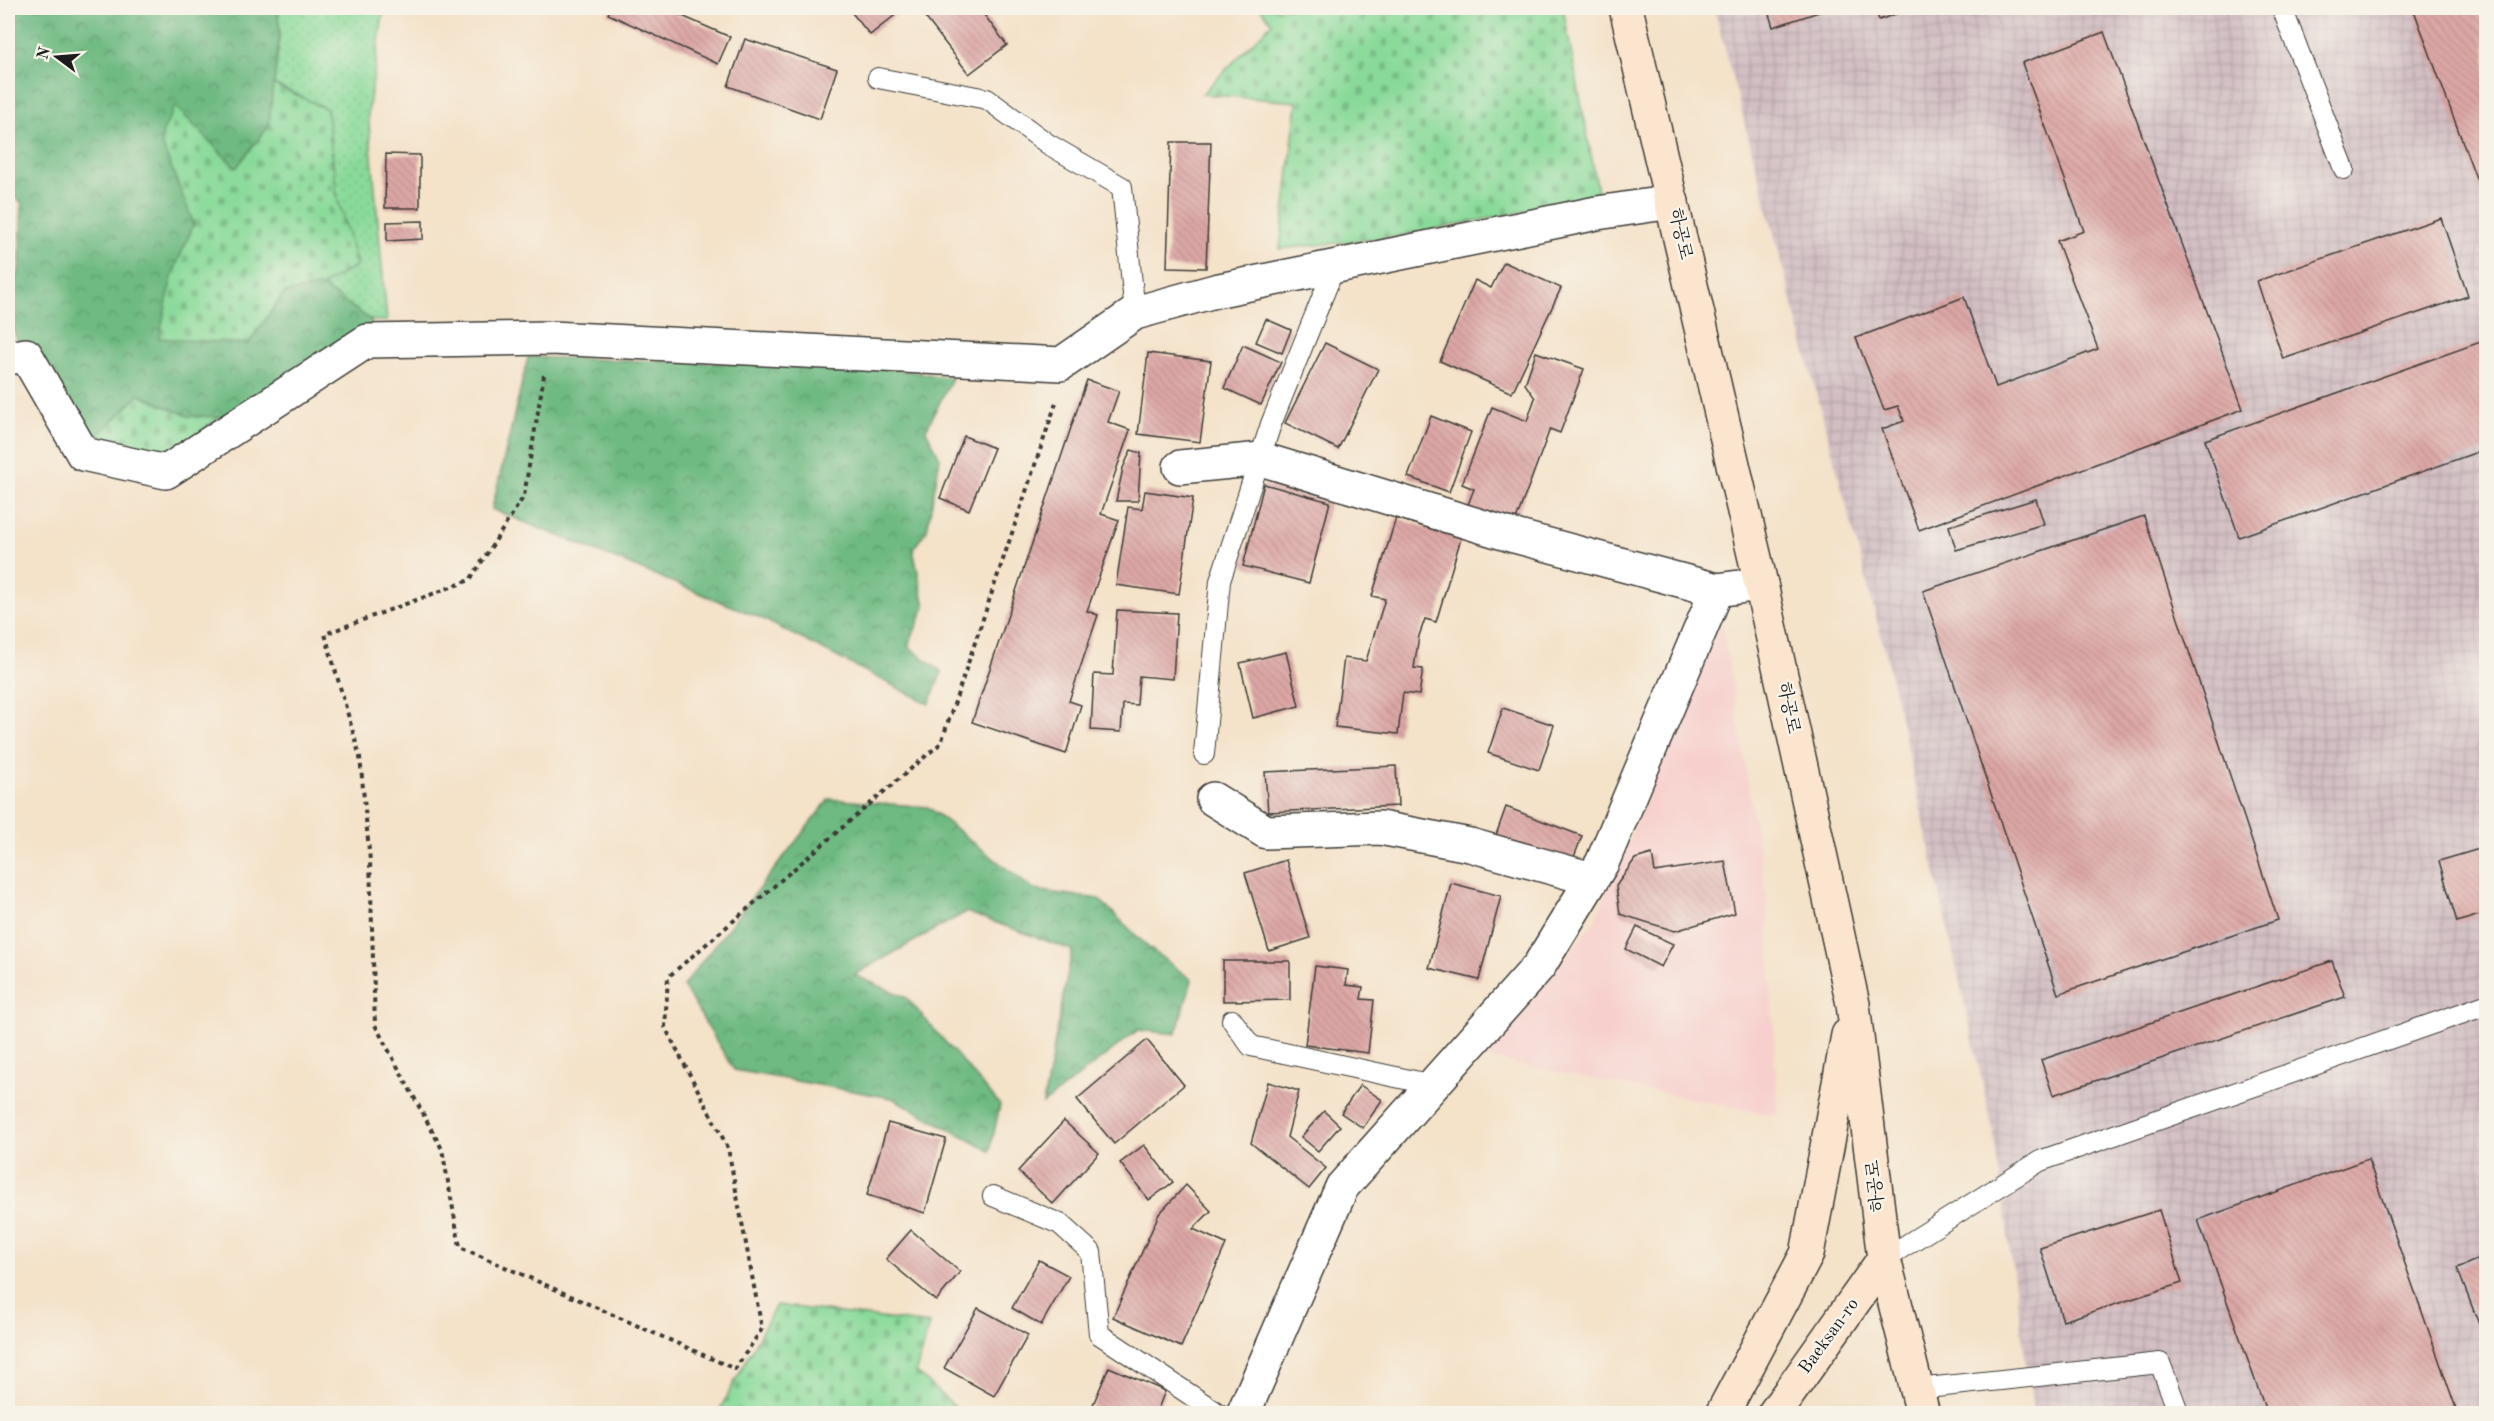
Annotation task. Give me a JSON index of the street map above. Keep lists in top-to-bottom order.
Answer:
{
  "streets": {
    "street": ["하공로", "Baeksan-ro"]
  },
  "crossings": [
    ["하공로", "Baeksan-ro"]
  ],
  "north": "left"
}
